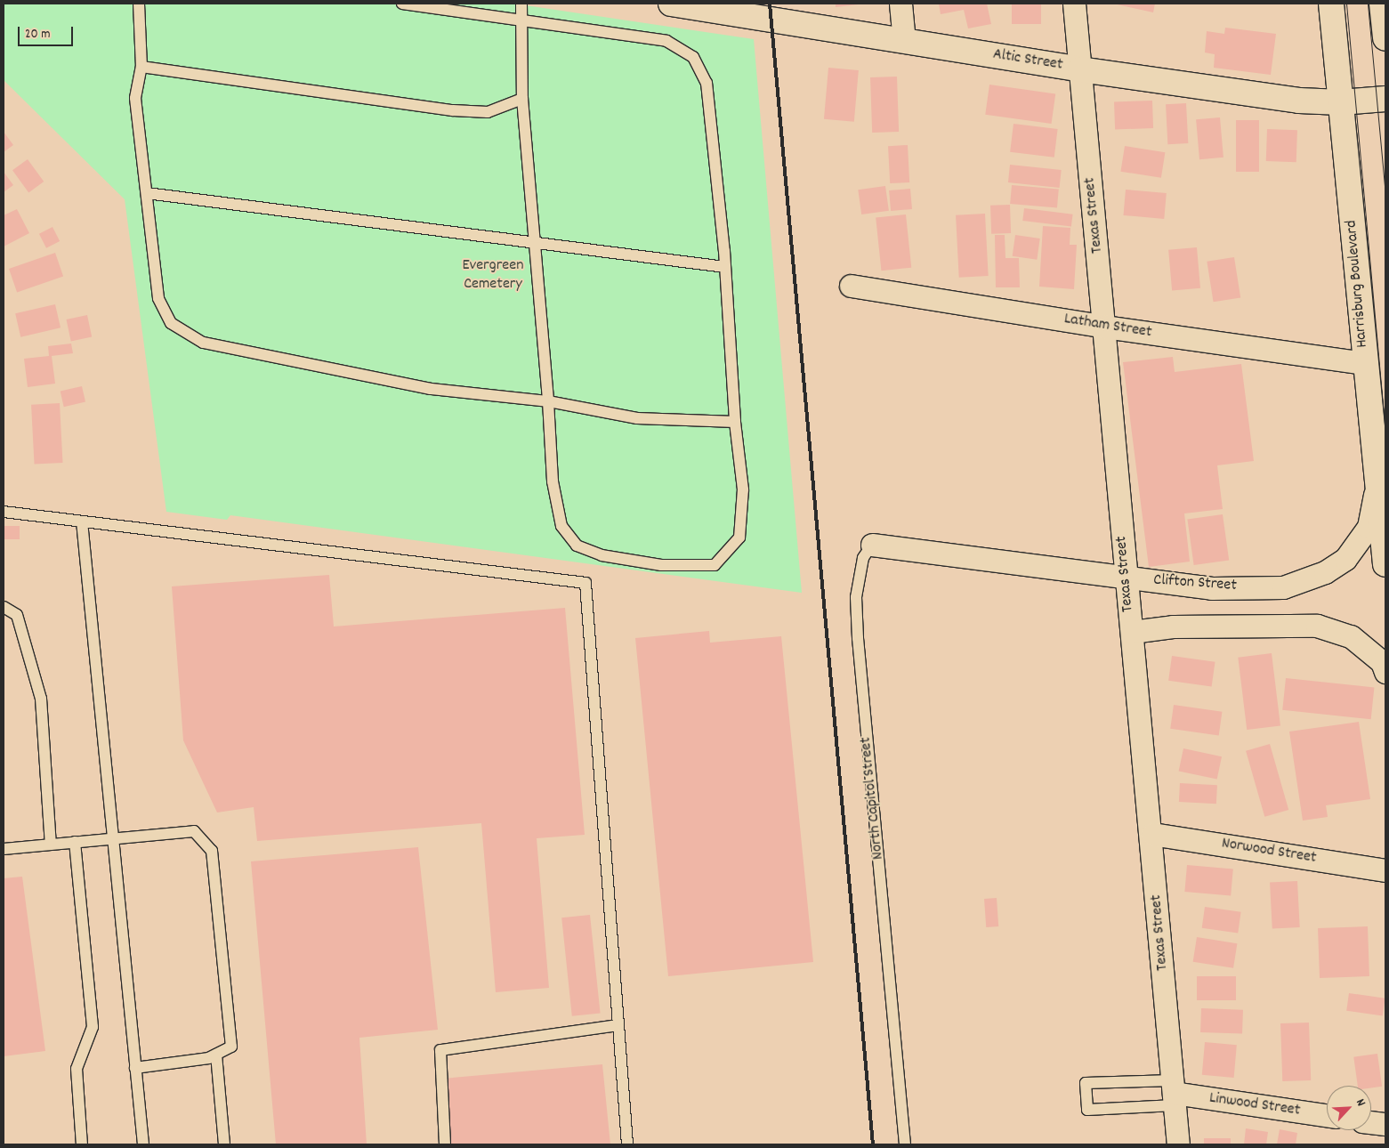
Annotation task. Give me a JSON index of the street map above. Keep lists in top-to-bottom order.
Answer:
{
  "streets": {
    "street": [
      "Altic Street",
      "Texas Street",
      "Harrisburg Boulevard",
      "Latham Street",
      "Clifton Street",
      "Norwood Street",
      "Linwood Street"
    ],
    "lane": ["North Capitol Street"]
  },
  "crossings": [
    ["Altic Street", "Texas Street"],
    ["Altic Street", "Harrisburg Boulevard"],
    ["Texas Street", "Latham Street"],
    ["Texas Street", "Clifton Street"],
    ["Texas Street", "Norwood Street"],
    ["Texas Street", "Linwood Street"],
    ["Harrisburg Boulevard", "Latham Street"],
    ["Harrisburg Boulevard", "Clifton Street"],
    ["Clifton Street", "North Capitol Street"]
  ],
  "parks": ["Evergreen Cemetery"],
  "scale_bar": "20 m",
  "north": "top right"
}
